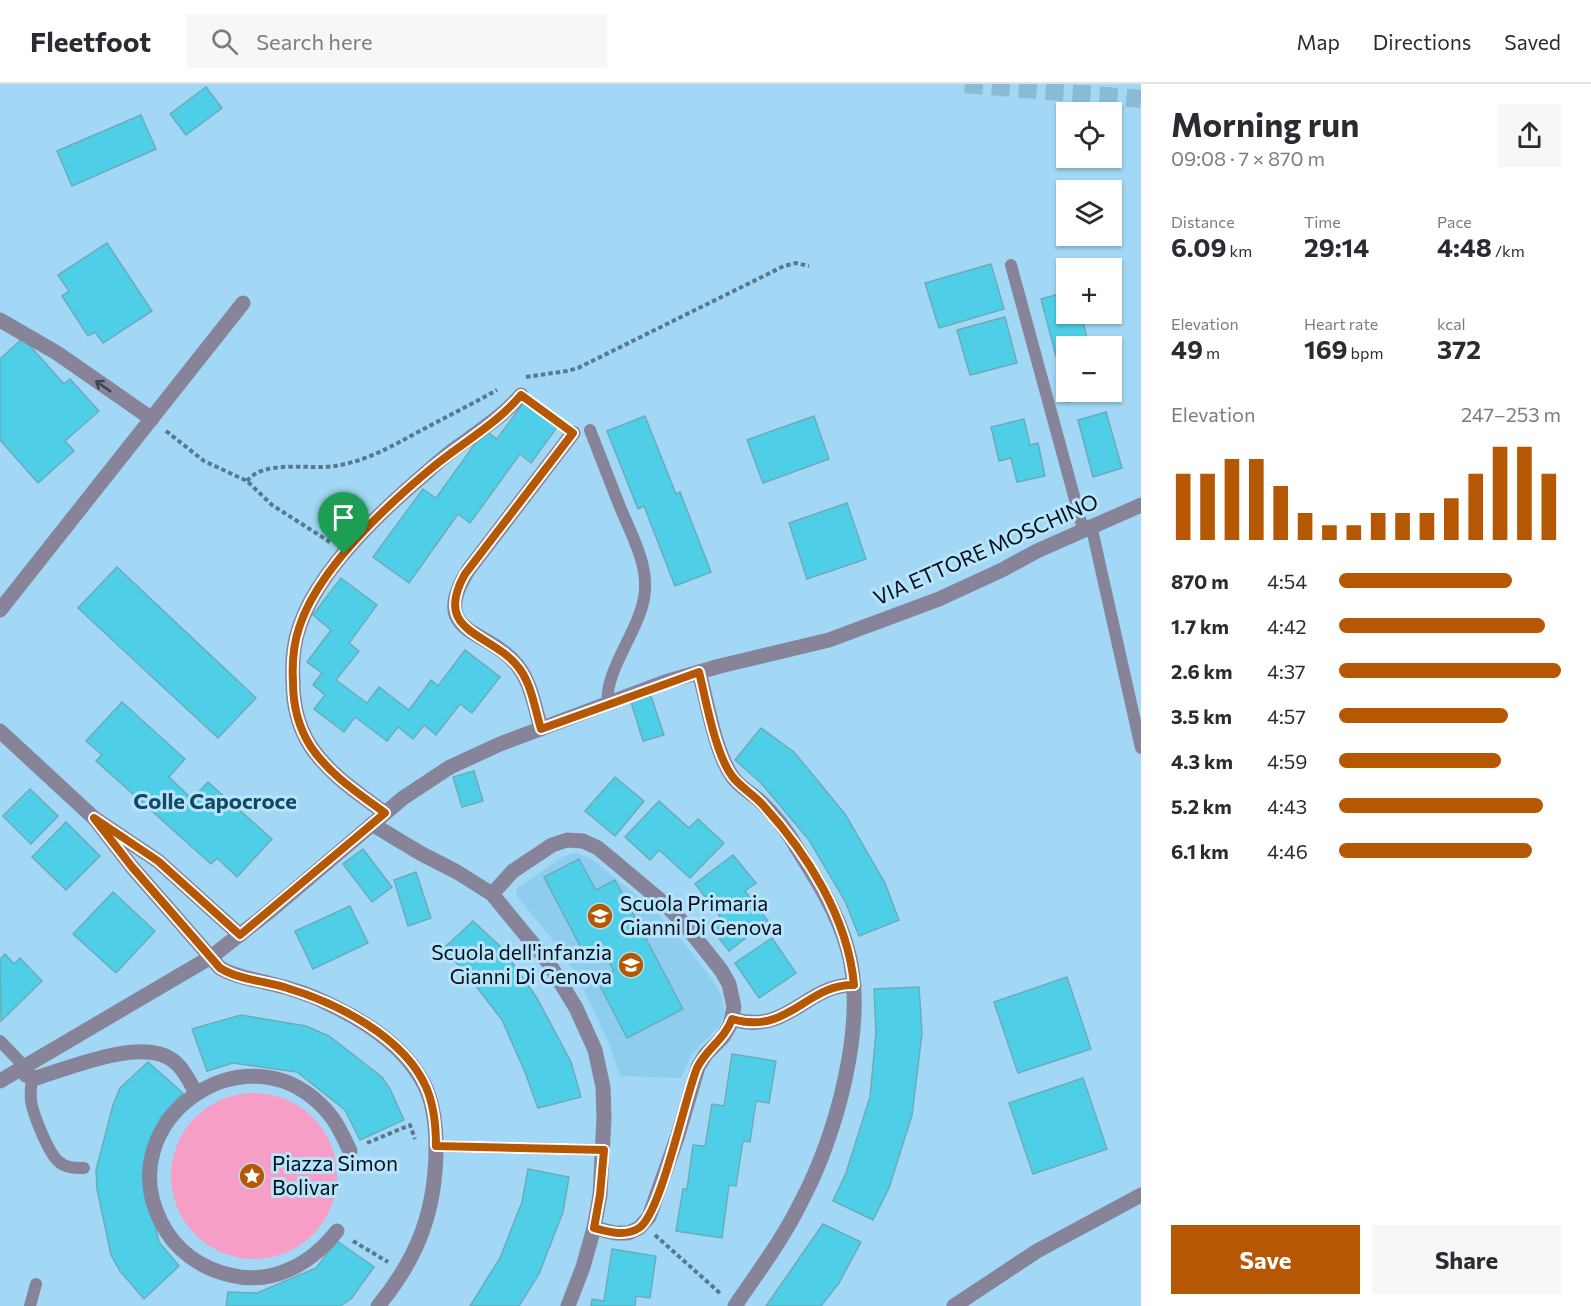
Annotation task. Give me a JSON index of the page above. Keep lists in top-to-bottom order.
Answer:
{
  "streets": {
    "street": ["VIA ETTORE MOSCHINO"]
  },
  "districts": ["Colle Capocroce"],
  "places": {
    "school or university": ["Scuola Primaria Gianni Di Genova", "Scuola dell'infanzia Gianni Di Genova"],
    "place": ["Piazza Simon Bolivar"]
  },
  "page": {
    "header": "Fleetfoot",
    "search": "Search here",
    "nav": ["Map", "Directions", "Saved"],
    "heading": ["Morning run", "09:08 · 7 × 870 m"],
    "map_buttons": ["+", "−"],
    "stats": [
      ["Distance", "6.09 km"],
      ["Time", "29:14"],
      ["Pace", "4:48 /km"],
      ["Elevation", "49 m"],
      ["Heart rate", "169 bpm"],
      ["kcal", "372"]
    ],
    "chart": ["Elevation", "247–253 m"],
    "list": [
      {
        "name": "870 m",
        "note": "4:54"
      },
      {
        "name": "1.7 km",
        "note": "4:42"
      },
      {
        "name": "2.6 km",
        "note": "4:37"
      },
      {
        "name": "3.5 km",
        "note": "4:57"
      },
      {
        "name": "4.3 km",
        "note": "4:59"
      },
      {
        "name": "5.2 km",
        "note": "4:43"
      },
      {
        "name": "6.1 km",
        "note": "4:46"
      }
    ],
    "buttons": ["Save", "Share"]
  }
}
